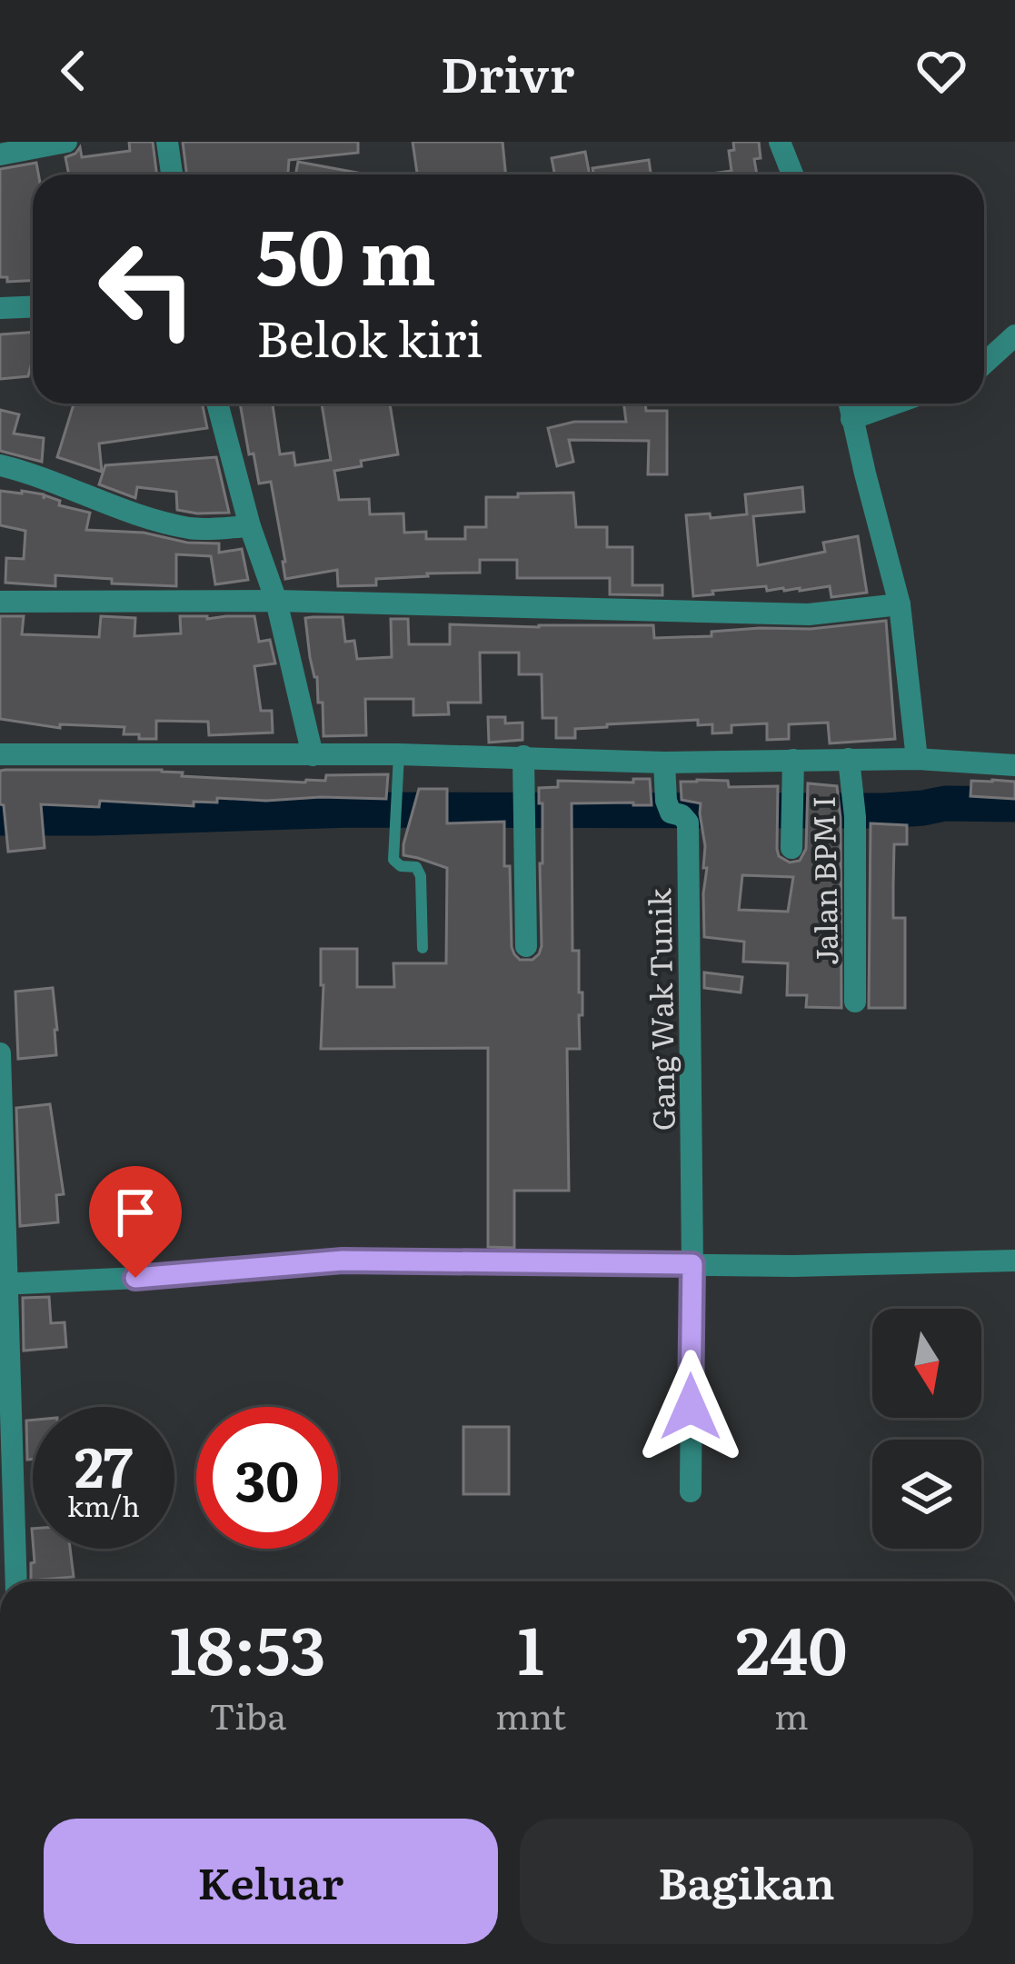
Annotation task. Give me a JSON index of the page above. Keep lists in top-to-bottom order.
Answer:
{
  "streets": {
    "street": ["Jalan BPM I", "Gang Wak Tunik"]
  },
  "north": "bottom",
  "page": {
    "header": "Drivr",
    "turn": ["50 m", "Belok kiri"],
    "speed": "27 km/h",
    "limit": "30",
    "eta": [
      "18:53",
      "Tiba",
      "1",
      "mnt",
      "240",
      "m"
    ],
    "buttons": ["Keluar", "Bagikan"]
  }
}
